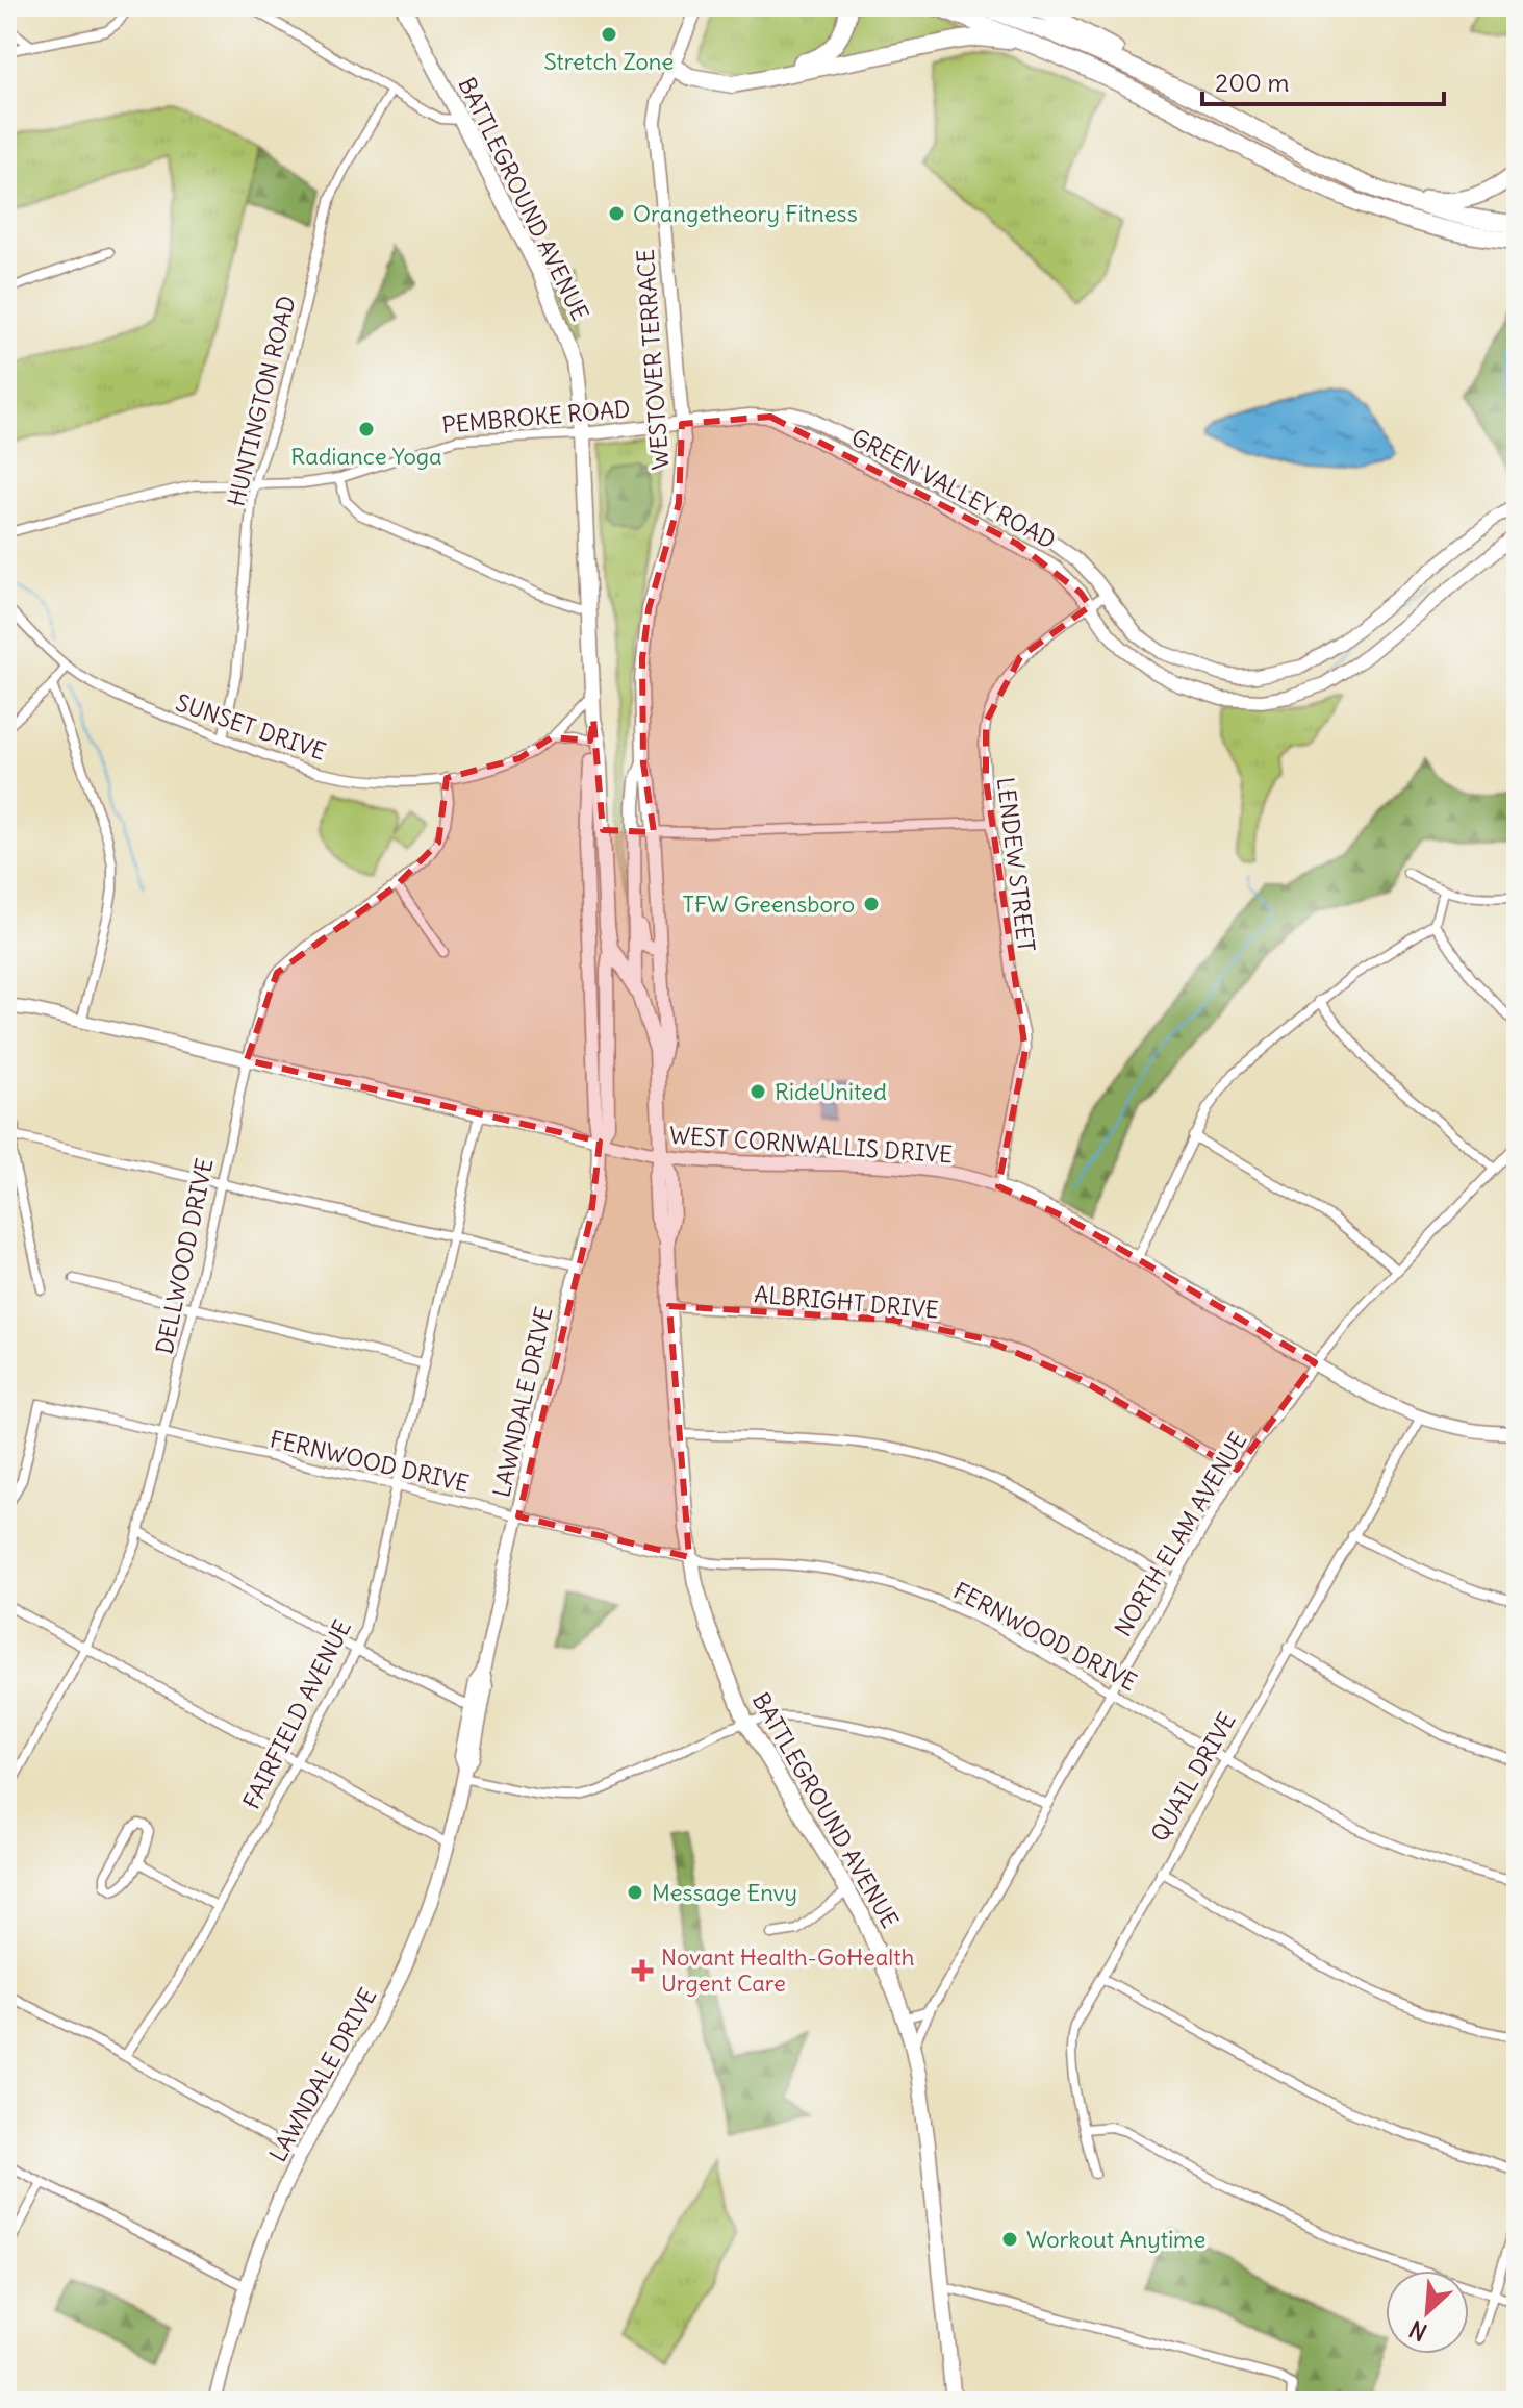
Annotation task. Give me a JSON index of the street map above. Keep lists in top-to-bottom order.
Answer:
{
  "streets": {
    "main road": [
      "BATTLEGROUND AVENUE",
      "WESTOVER TERRACE",
      "PEMBROKE ROAD",
      "GREEN VALLEY ROAD",
      "WEST CORNWALLIS DRIVE",
      "LAWNDALE DRIVE"
    ],
    "street": [
      "HUNTINGTON ROAD",
      "SUNSET DRIVE",
      "LENDEW STREET",
      "DELLWOOD DRIVE",
      "ALBRIGHT DRIVE",
      "FERNWOOD DRIVE",
      "NORTH ELAM AVENUE",
      "FAIRFIELD AVENUE",
      "QUAIL DRIVE"
    ]
  },
  "crossings": [
    ["BATTLEGROUND AVENUE", "WESTOVER TERRACE"],
    ["BATTLEGROUND AVENUE", "PEMBROKE ROAD"],
    ["BATTLEGROUND AVENUE", "SUNSET DRIVE"],
    ["BATTLEGROUND AVENUE", "WEST CORNWALLIS DRIVE"],
    ["BATTLEGROUND AVENUE", "ALBRIGHT DRIVE"],
    ["BATTLEGROUND AVENUE", "LAWNDALE DRIVE"],
    ["BATTLEGROUND AVENUE", "FERNWOOD DRIVE"],
    ["BATTLEGROUND AVENUE", "NORTH ELAM AVENUE"],
    ["WESTOVER TERRACE", "PEMBROKE ROAD"],
    ["WESTOVER TERRACE", "GREEN VALLEY ROAD"],
    ["HUNTINGTON ROAD", "PEMBROKE ROAD"],
    ["HUNTINGTON ROAD", "SUNSET DRIVE"],
    ["PEMBROKE ROAD", "GREEN VALLEY ROAD"],
    ["GREEN VALLEY ROAD", "LENDEW STREET"],
    ["SUNSET DRIVE", "DELLWOOD DRIVE"],
    ["LENDEW STREET", "WEST CORNWALLIS DRIVE"],
    ["WEST CORNWALLIS DRIVE", "DELLWOOD DRIVE"],
    ["WEST CORNWALLIS DRIVE", "LAWNDALE DRIVE"],
    ["WEST CORNWALLIS DRIVE", "NORTH ELAM AVENUE"],
    ["WEST CORNWALLIS DRIVE", "FAIRFIELD AVENUE"],
    ["WEST CORNWALLIS DRIVE", "QUAIL DRIVE"],
    ["DELLWOOD DRIVE", "FERNWOOD DRIVE"],
    ["ALBRIGHT DRIVE", "NORTH ELAM AVENUE"],
    ["LAWNDALE DRIVE", "FERNWOOD DRIVE"],
    ["FERNWOOD DRIVE", "NORTH ELAM AVENUE"],
    ["FERNWOOD DRIVE", "FAIRFIELD AVENUE"],
    ["FERNWOOD DRIVE", "QUAIL DRIVE"]
  ],
  "places": {
    "other": [
      "Stretch Zone",
      "Orangetheory Fitness",
      "Radiance Yoga",
      "TFW Greensboro",
      "RideUnited",
      "Message Envy",
      "Workout Anytime"
    ],
    "health": ["Novant Health-GoHealth Urgent Care"]
  },
  "scale_bar": "200 m",
  "north": "bottom left"
}
